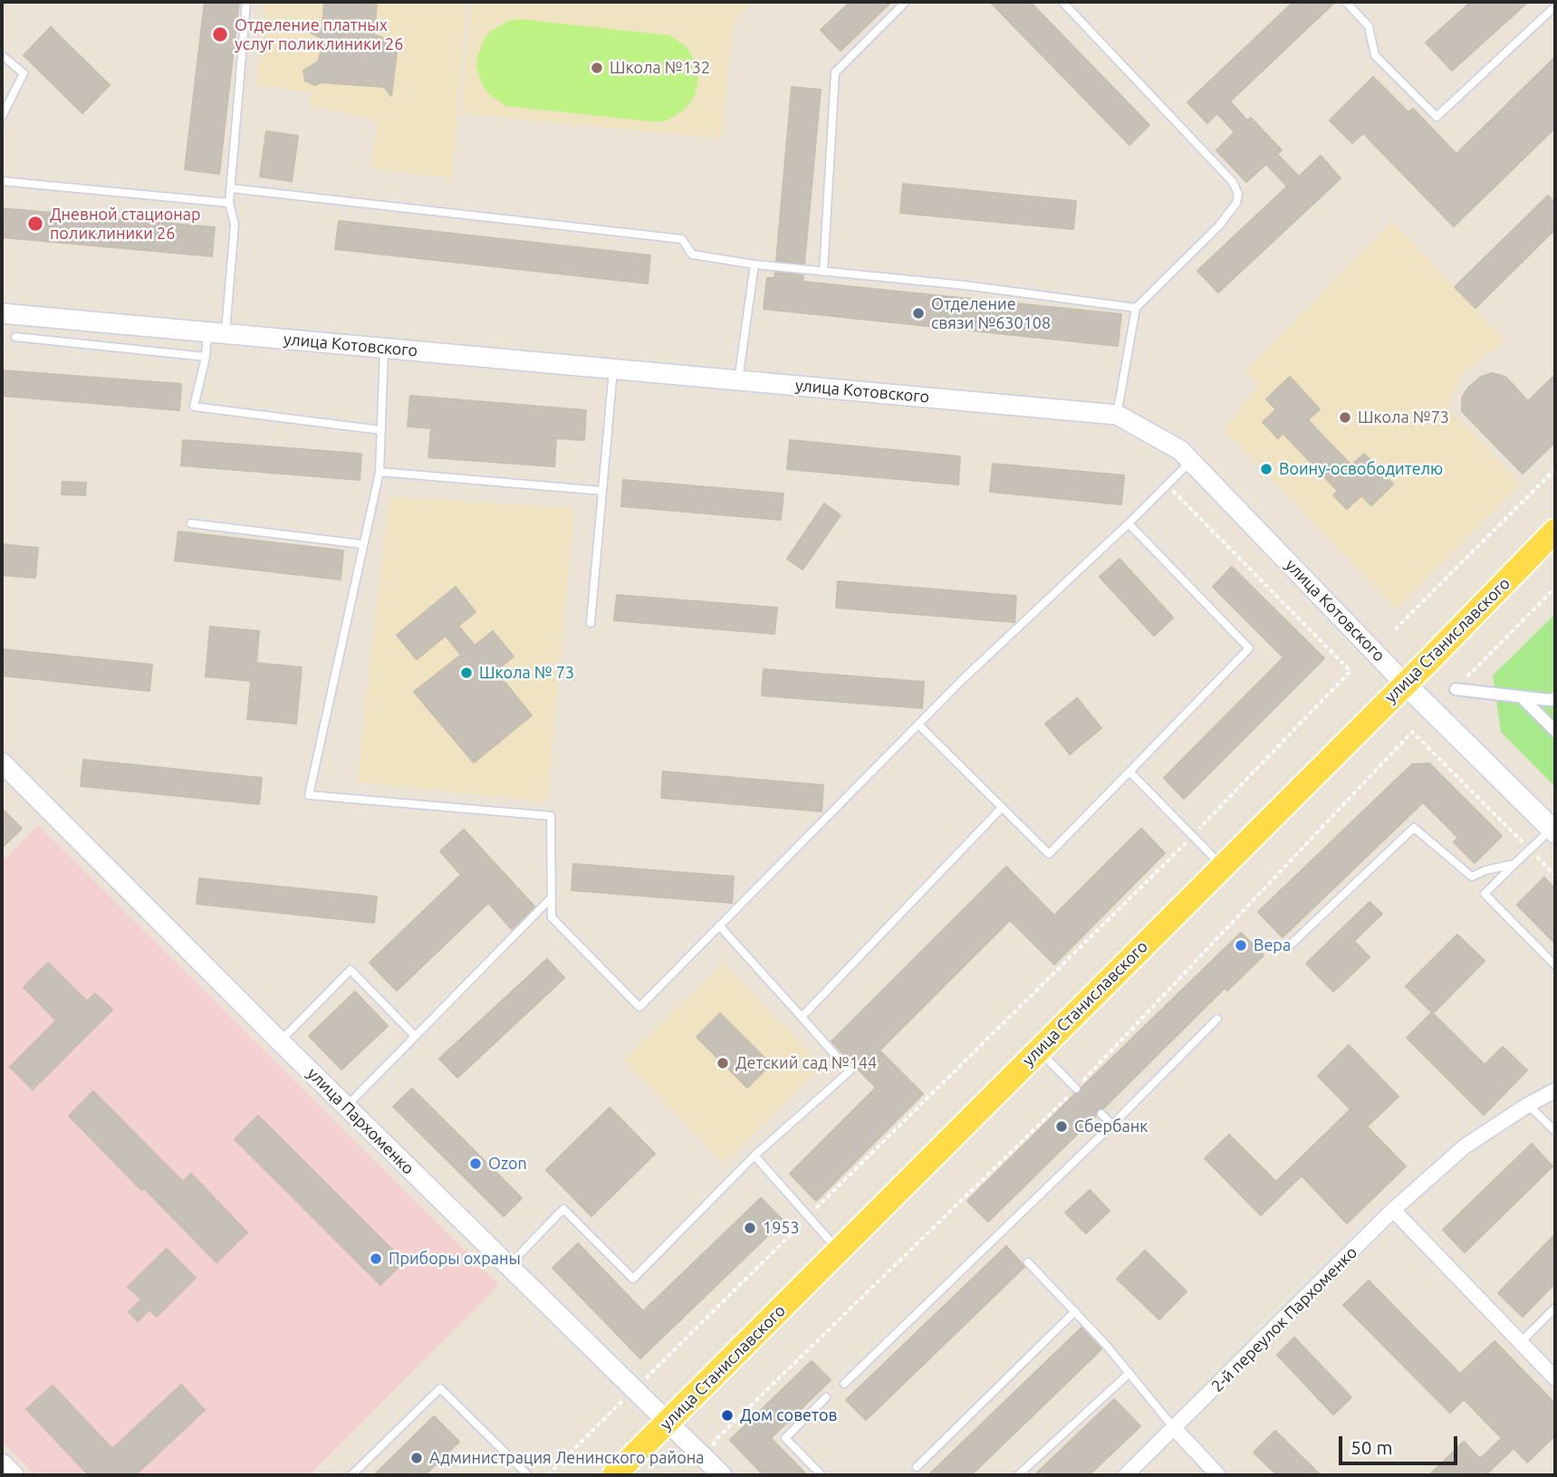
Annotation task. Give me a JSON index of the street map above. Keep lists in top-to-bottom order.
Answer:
{
  "streets": {
    "main road": ["улица Котовского", "улица Станиславского"],
    "street": ["улица Пархоменко", "2-й переулок Пархоменко"]
  },
  "crossings": [
    ["улица Котовского", "улица Станиславского"],
    ["улица Станиславского", "улица Пархоменко"]
  ],
  "places": [
    "Отделение платных услуг поликлиники 26",
    "Школа №132",
    "Дневной стационар поликлиники 26",
    "Отделение связи №630108",
    "Школа №73",
    "Воину-освободителю",
    "Школа № 73",
    "Вера",
    "Детский сад №144",
    "Сбербанк",
    "Ozon",
    "1953",
    "Приборы охраны",
    "Дом советов",
    "Администрация Ленинского района"
  ],
  "scale_bar": "50 m"
}
